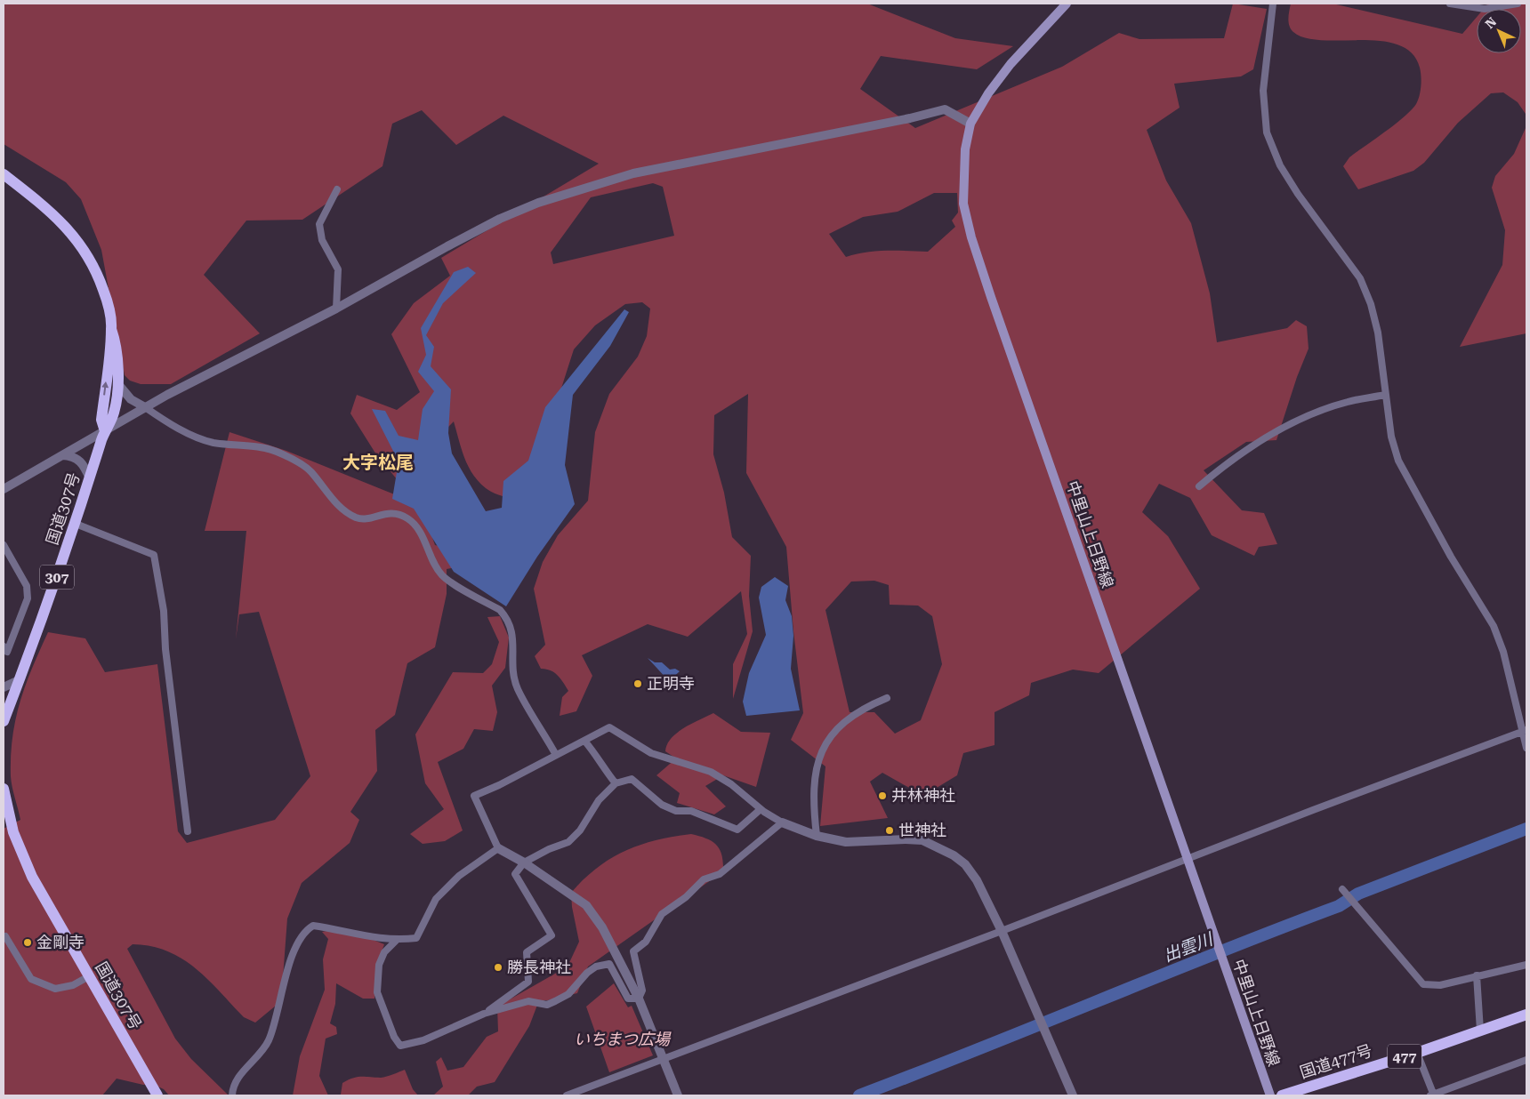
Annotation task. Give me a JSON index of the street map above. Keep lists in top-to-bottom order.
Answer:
{
  "streets": {
    "highway": [
      "国道307号",
      "307",
      "477",
      "国道477号"
    ],
    "main road": ["中里山上日野線"]
  },
  "districts": ["大字松尾"],
  "water": ["出雲川"],
  "parks": ["いちまつ広場"],
  "places": [
    "正明寺",
    "井林神社",
    "世神社",
    "金剛寺",
    "勝長神社"
  ],
  "north": "top left"
}
